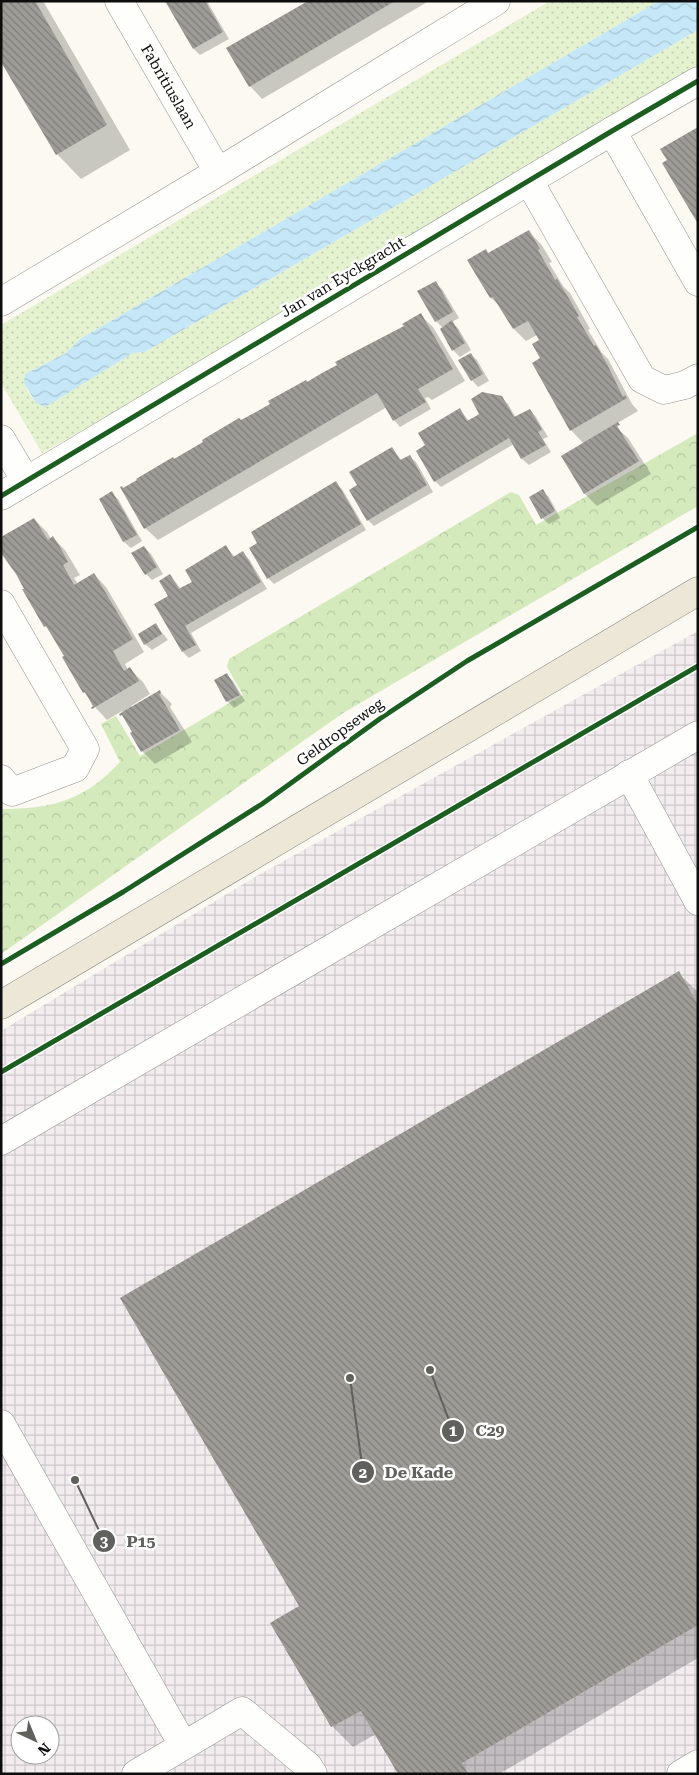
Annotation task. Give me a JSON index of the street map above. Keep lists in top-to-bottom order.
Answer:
{
  "streets": {
    "street": ["Fabritiuslaan", "Jan van Eyckgracht"],
    "cycle path": ["Geldropseweg"]
  },
  "places": ["C29", "De Kade", "P15"],
  "north": "bottom right"
}
